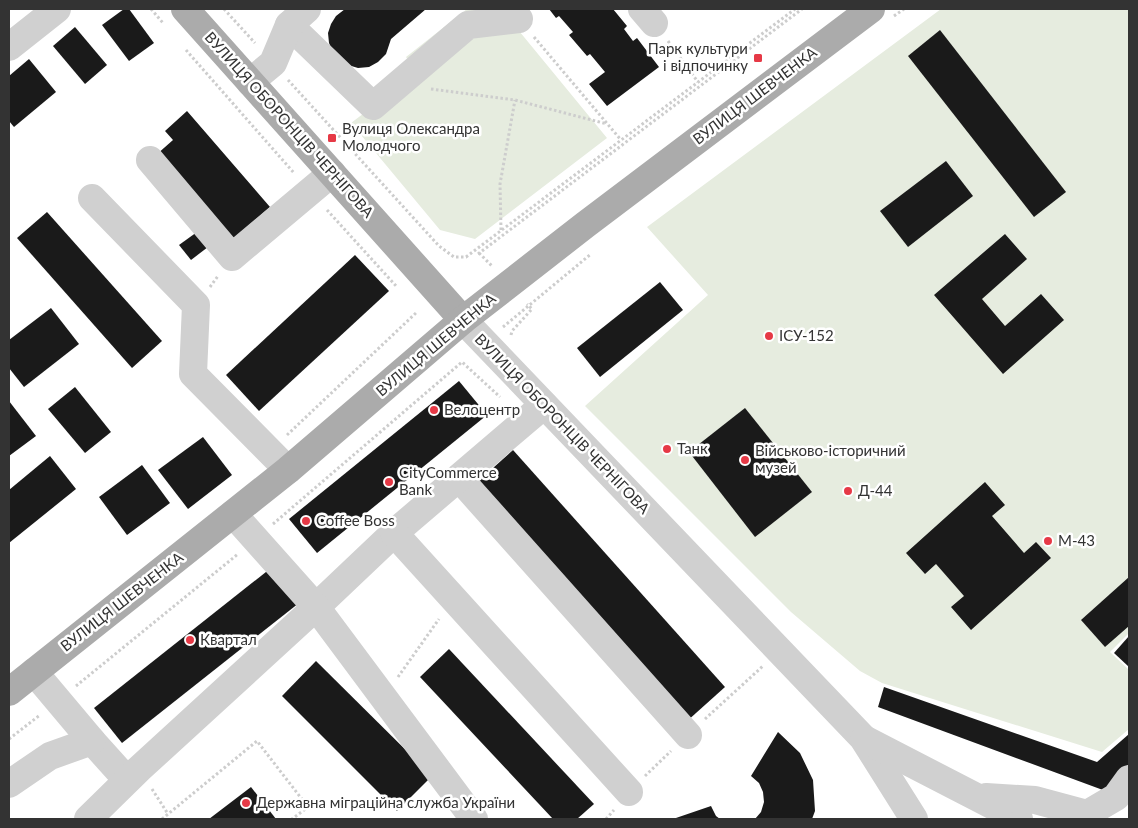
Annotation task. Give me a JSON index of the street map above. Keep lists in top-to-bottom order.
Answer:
{
  "streets": {
    "main road": ["ВУЛИЦЯ ШЕВЧЕНКА", "ВУЛИЦЯ ОБОРОНЦІВ ЧЕРНІГОВА"]
  },
  "crossings": [
    ["ВУЛИЦЯ ШЕВЧЕНКА", "ВУЛИЦЯ ОБОРОНЦІВ ЧЕРНІГОВА"]
  ],
  "places": {
    "transit": ["Парк культури і відпочинку", "Вулиця Олександра Молодчого"],
    "other": [
      "ІСУ-152",
      "Велоцентр",
      "Танк",
      "Військово-історичний музей",
      "CityCommerce Bank",
      "Д-44",
      "Coffee Boss",
      "М-43",
      "Квартал",
      "Державна міграційна служба України"
    ]
  }
}
